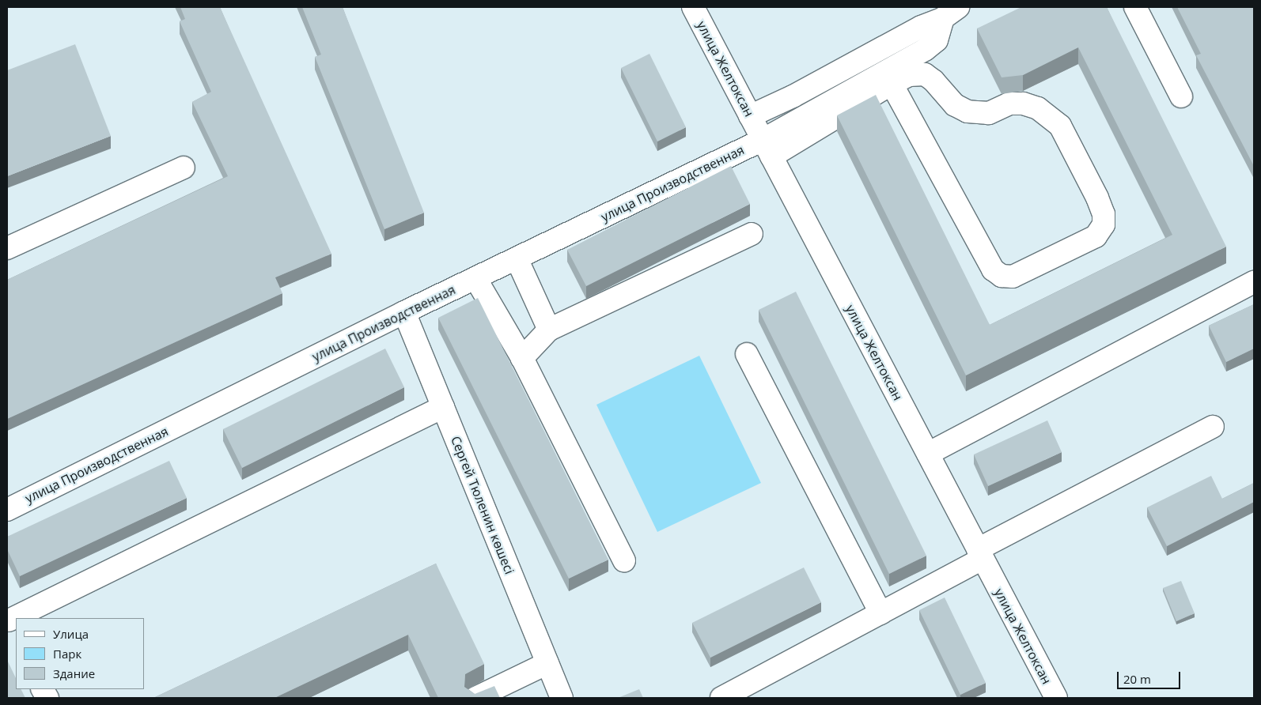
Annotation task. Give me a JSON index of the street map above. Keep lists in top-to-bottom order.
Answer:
{
  "streets": {
    "street": ["улица Желтоксан", "улица Производственная", "Сергей Тюленин көшесі"]
  },
  "crossings": [
    ["улица Желтоксан", "улица Производственная"],
    ["улица Производственная", "Сергей Тюленин көшесі"]
  ],
  "legend": ["Улица", "Парк", "Здание"],
  "scale_bar": "20 m"
}
